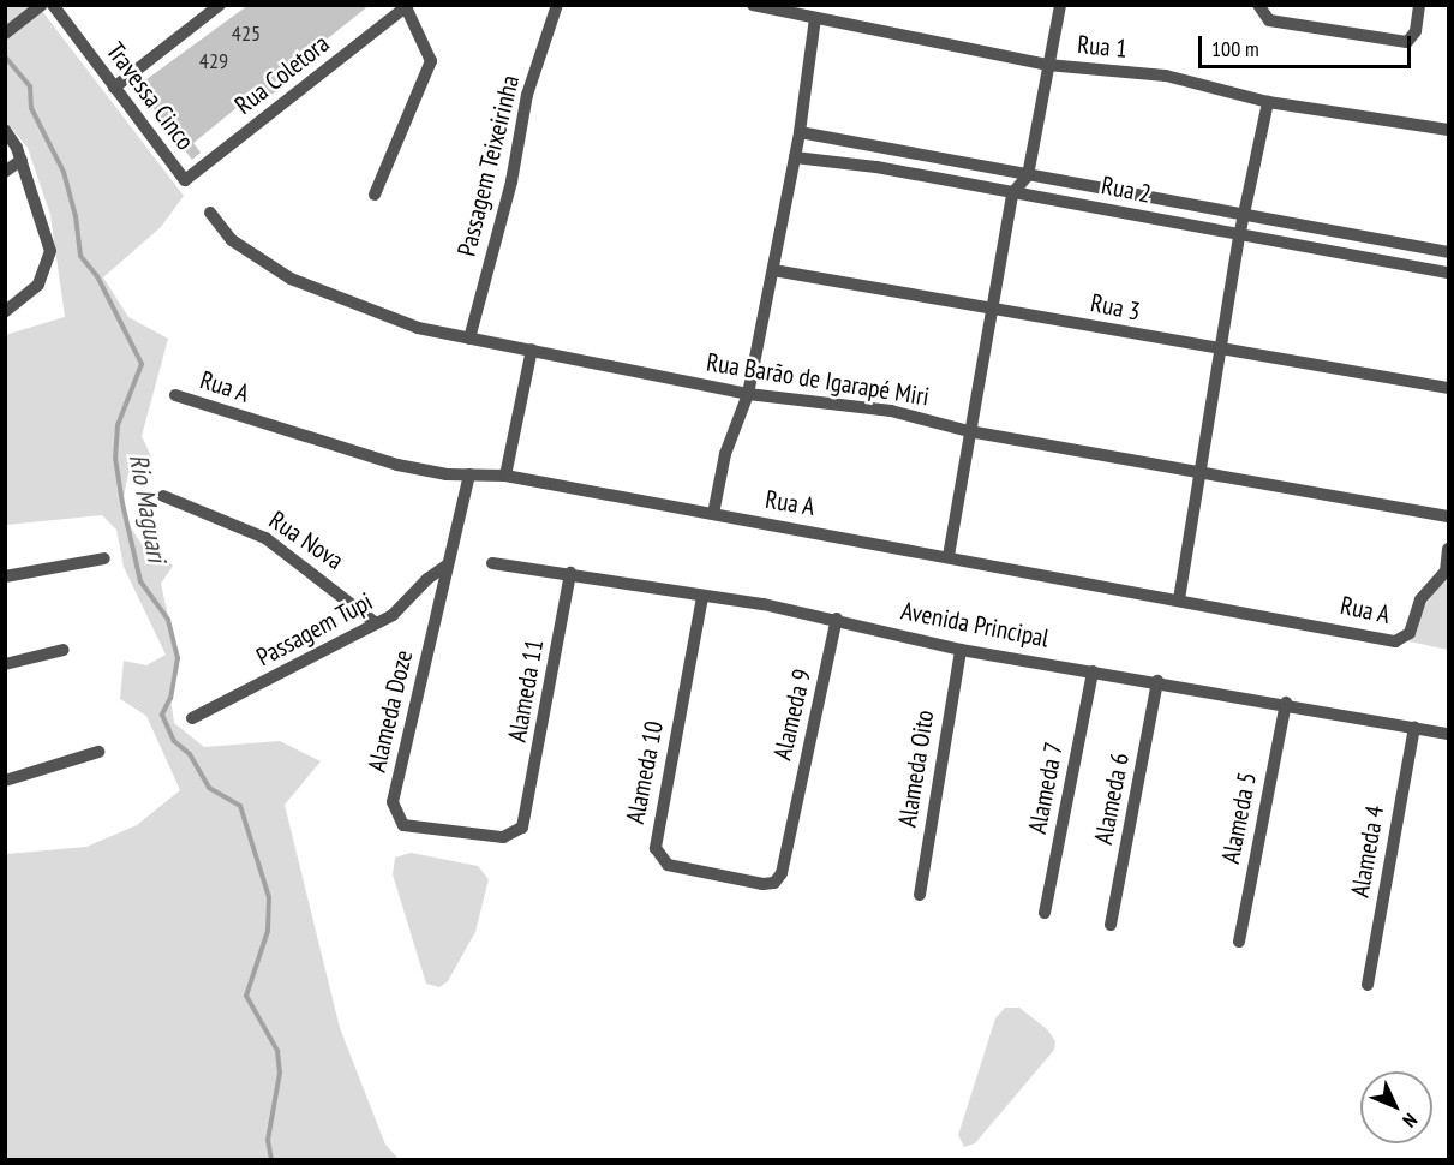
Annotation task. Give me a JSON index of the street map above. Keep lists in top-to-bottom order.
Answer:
{
  "streets": {
    "street": [
      "Rua 1",
      "Rua Coletora",
      "Travessa Cinco",
      "Passagem Teixeirinha",
      "Rua 2",
      "Rua 3",
      "Rua Barão de Igarapé Miri",
      "Rua A",
      "Rua Nova",
      "Avenida Principal",
      "Passagem Tupi",
      "Alameda 11",
      "Alameda Doze",
      "Alameda 9",
      "Alameda Oito",
      "Alameda 10",
      "Alameda 7",
      "Alameda 6",
      "Alameda 5",
      "Alameda 4"
    ]
  },
  "crossings": [
    ["Rua Coletora", "Travessa Cinco"],
    ["Passagem Teixeirinha", "Rua Barão de Igarapé Miri"],
    ["Rua A", "Alameda Doze"],
    ["Rua Nova", "Passagem Tupi"],
    ["Avenida Principal", "Alameda 11"],
    ["Avenida Principal", "Alameda 9"],
    ["Avenida Principal", "Alameda Oito"],
    ["Avenida Principal", "Alameda 10"],
    ["Avenida Principal", "Alameda 7"],
    ["Avenida Principal", "Alameda 6"],
    ["Avenida Principal", "Alameda 5"],
    ["Avenida Principal", "Alameda 4"],
    ["Passagem Tupi", "Alameda Doze"],
    ["Alameda 11", "Alameda Doze"],
    ["Alameda 9", "Alameda 10"]
  ],
  "water": ["Rio Maguari"],
  "house_numbers": ["425", "429"],
  "scale_bar": "100 m",
  "north": "bottom right"
}
